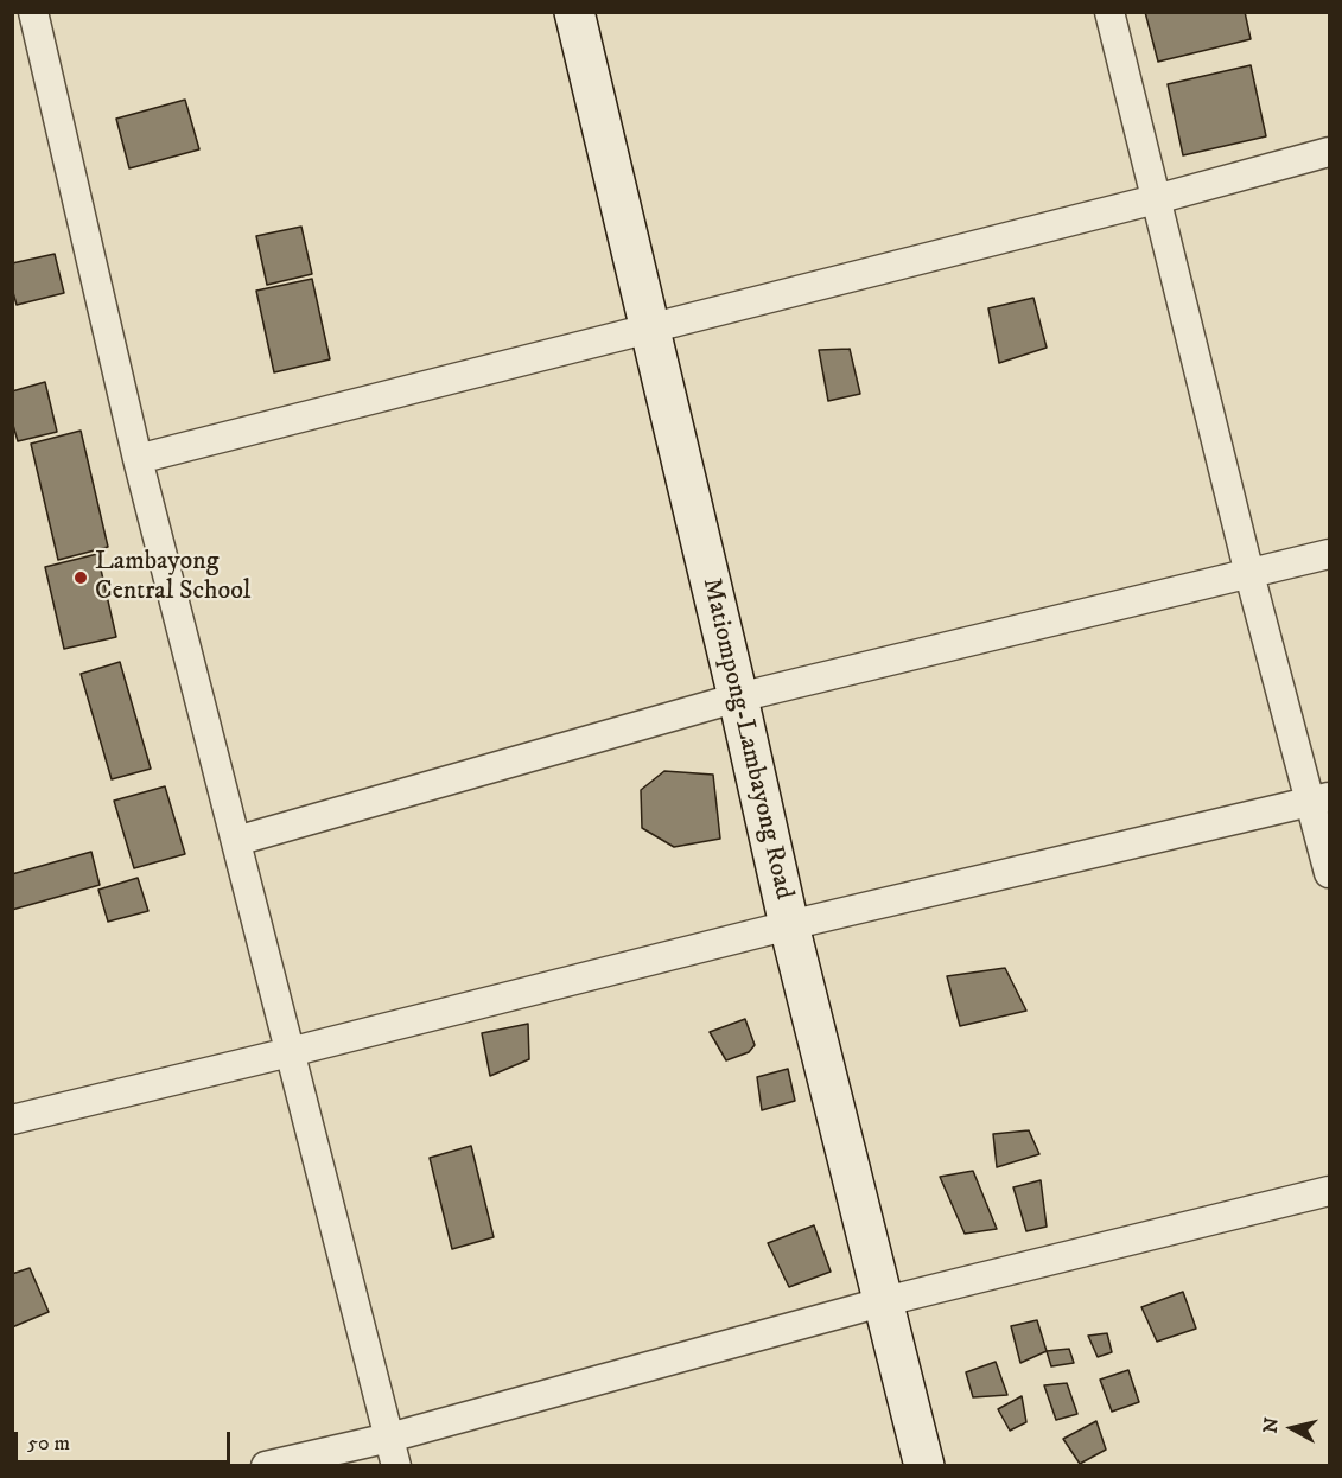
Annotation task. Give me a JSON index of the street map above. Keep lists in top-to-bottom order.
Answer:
{
  "streets": {
    "main road": ["Matiompong-Lambayong Road"]
  },
  "places": ["Lambayong Central School"],
  "scale_bar": "50 m",
  "north": "left"
}
